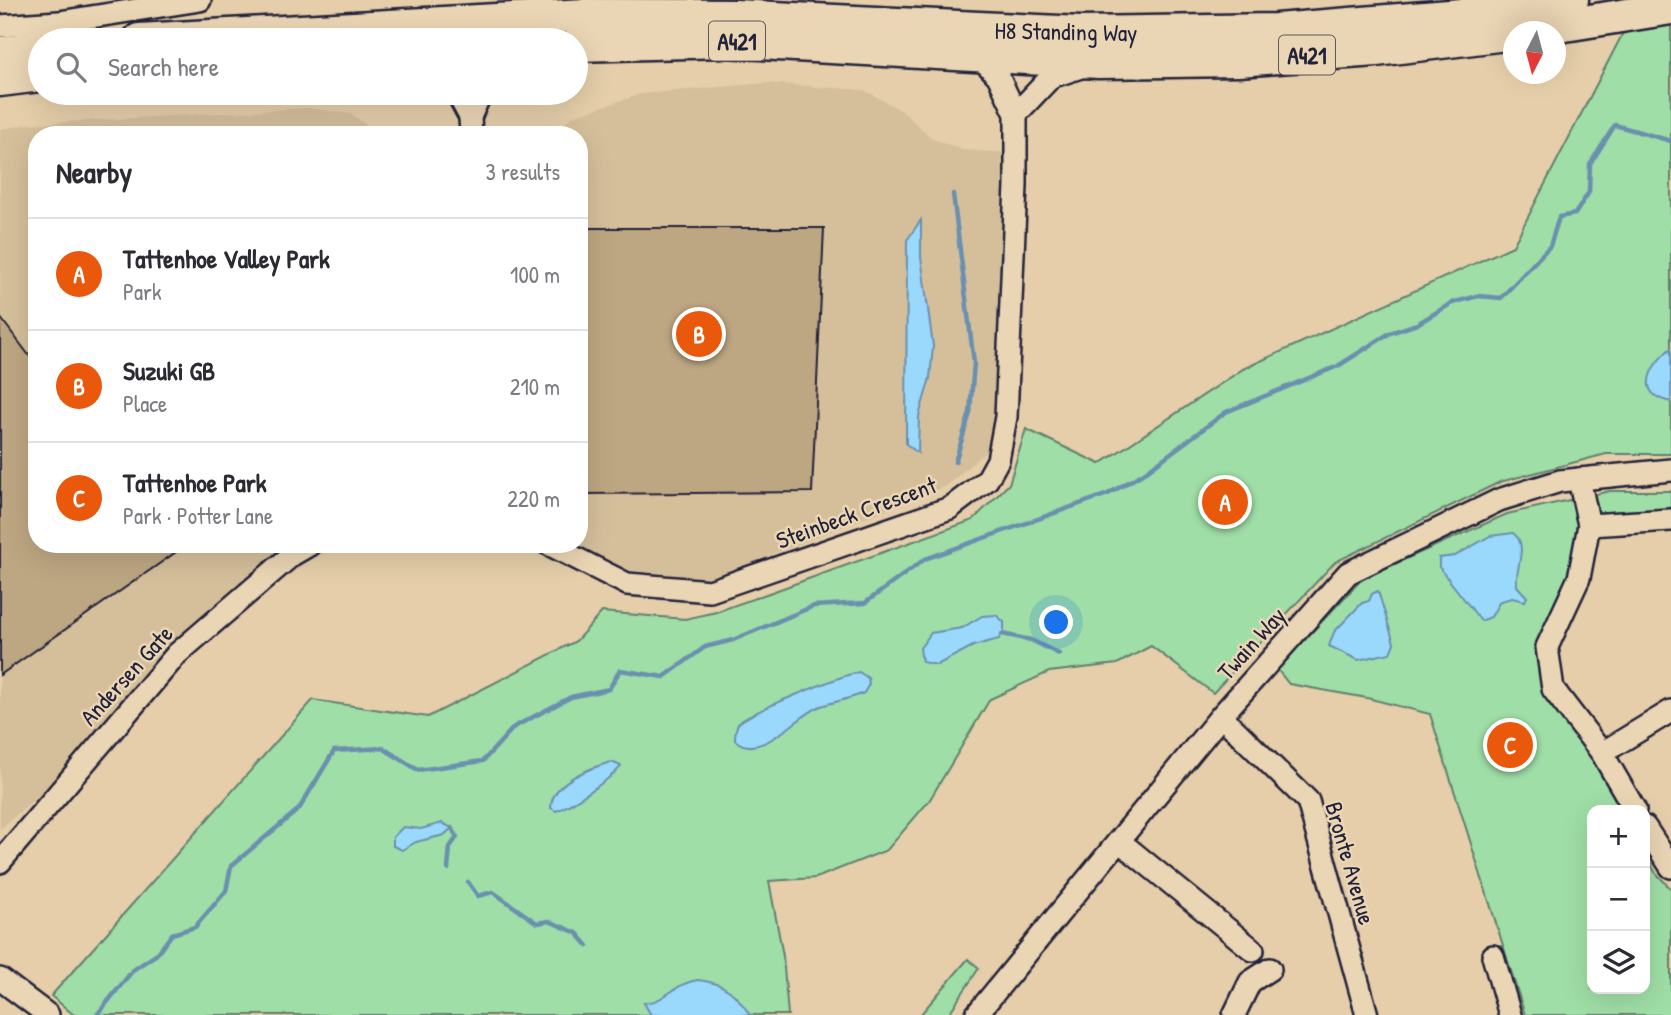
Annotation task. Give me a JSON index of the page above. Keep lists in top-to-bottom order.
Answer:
{
  "streets": {
    "highway": ["H8 Standing Way", "A421"],
    "street": [
      "Steinbeck Crescent",
      "Twain Way",
      "Andersen Gate",
      "Bronte Avenue"
    ]
  },
  "crossings": [
    ["H8 Standing Way", "Steinbeck Crescent"],
    ["Twain Way", "Bronte Avenue"]
  ],
  "north": "bottom",
  "page": {
    "search": "Search here",
    "heading": ["Nearby", "3 results"],
    "list": [
      {
        "mark": "A",
        "name": "Tattenhoe Valley Park",
        "note": "Park",
        "value": "100 m"
      },
      {
        "mark": "B",
        "name": "Suzuki GB",
        "note": "Place",
        "value": "210 m"
      },
      {
        "mark": "C",
        "name": "Tattenhoe Park",
        "note": "Park · Potter Lane",
        "value": "220 m"
      }
    ],
    "pins": ["B", "A", "C"],
    "map_buttons": ["+", "−"]
  }
}
